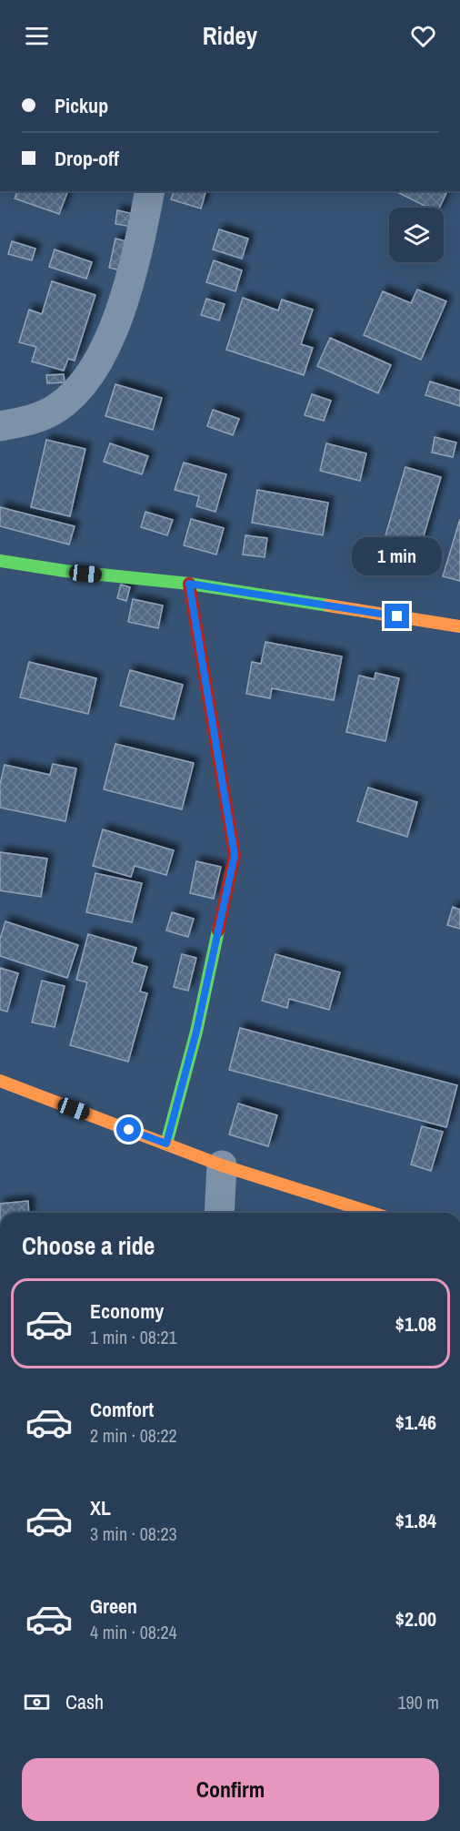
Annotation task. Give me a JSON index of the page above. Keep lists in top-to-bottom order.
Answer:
{
  "page": {
    "header": "Ridey",
    "banner": ["Pickup", "Drop-off"],
    "bubble": "1 min",
    "heading": "Choose a ride",
    "list": [
      {
        "name": "Economy",
        "note": "1 min · 08:21",
        "value": "$1.08"
      },
      {
        "name": "Comfort",
        "note": "2 min · 08:22",
        "value": "$1.46"
      },
      {
        "name": "XL",
        "note": "3 min · 08:23",
        "value": "$1.84"
      },
      {
        "name": "Green",
        "note": "4 min · 08:24",
        "value": "$2.00"
      }
    ],
    "pay": ["Cash", "190 m"],
    "buttons": "Confirm"
  }
}
